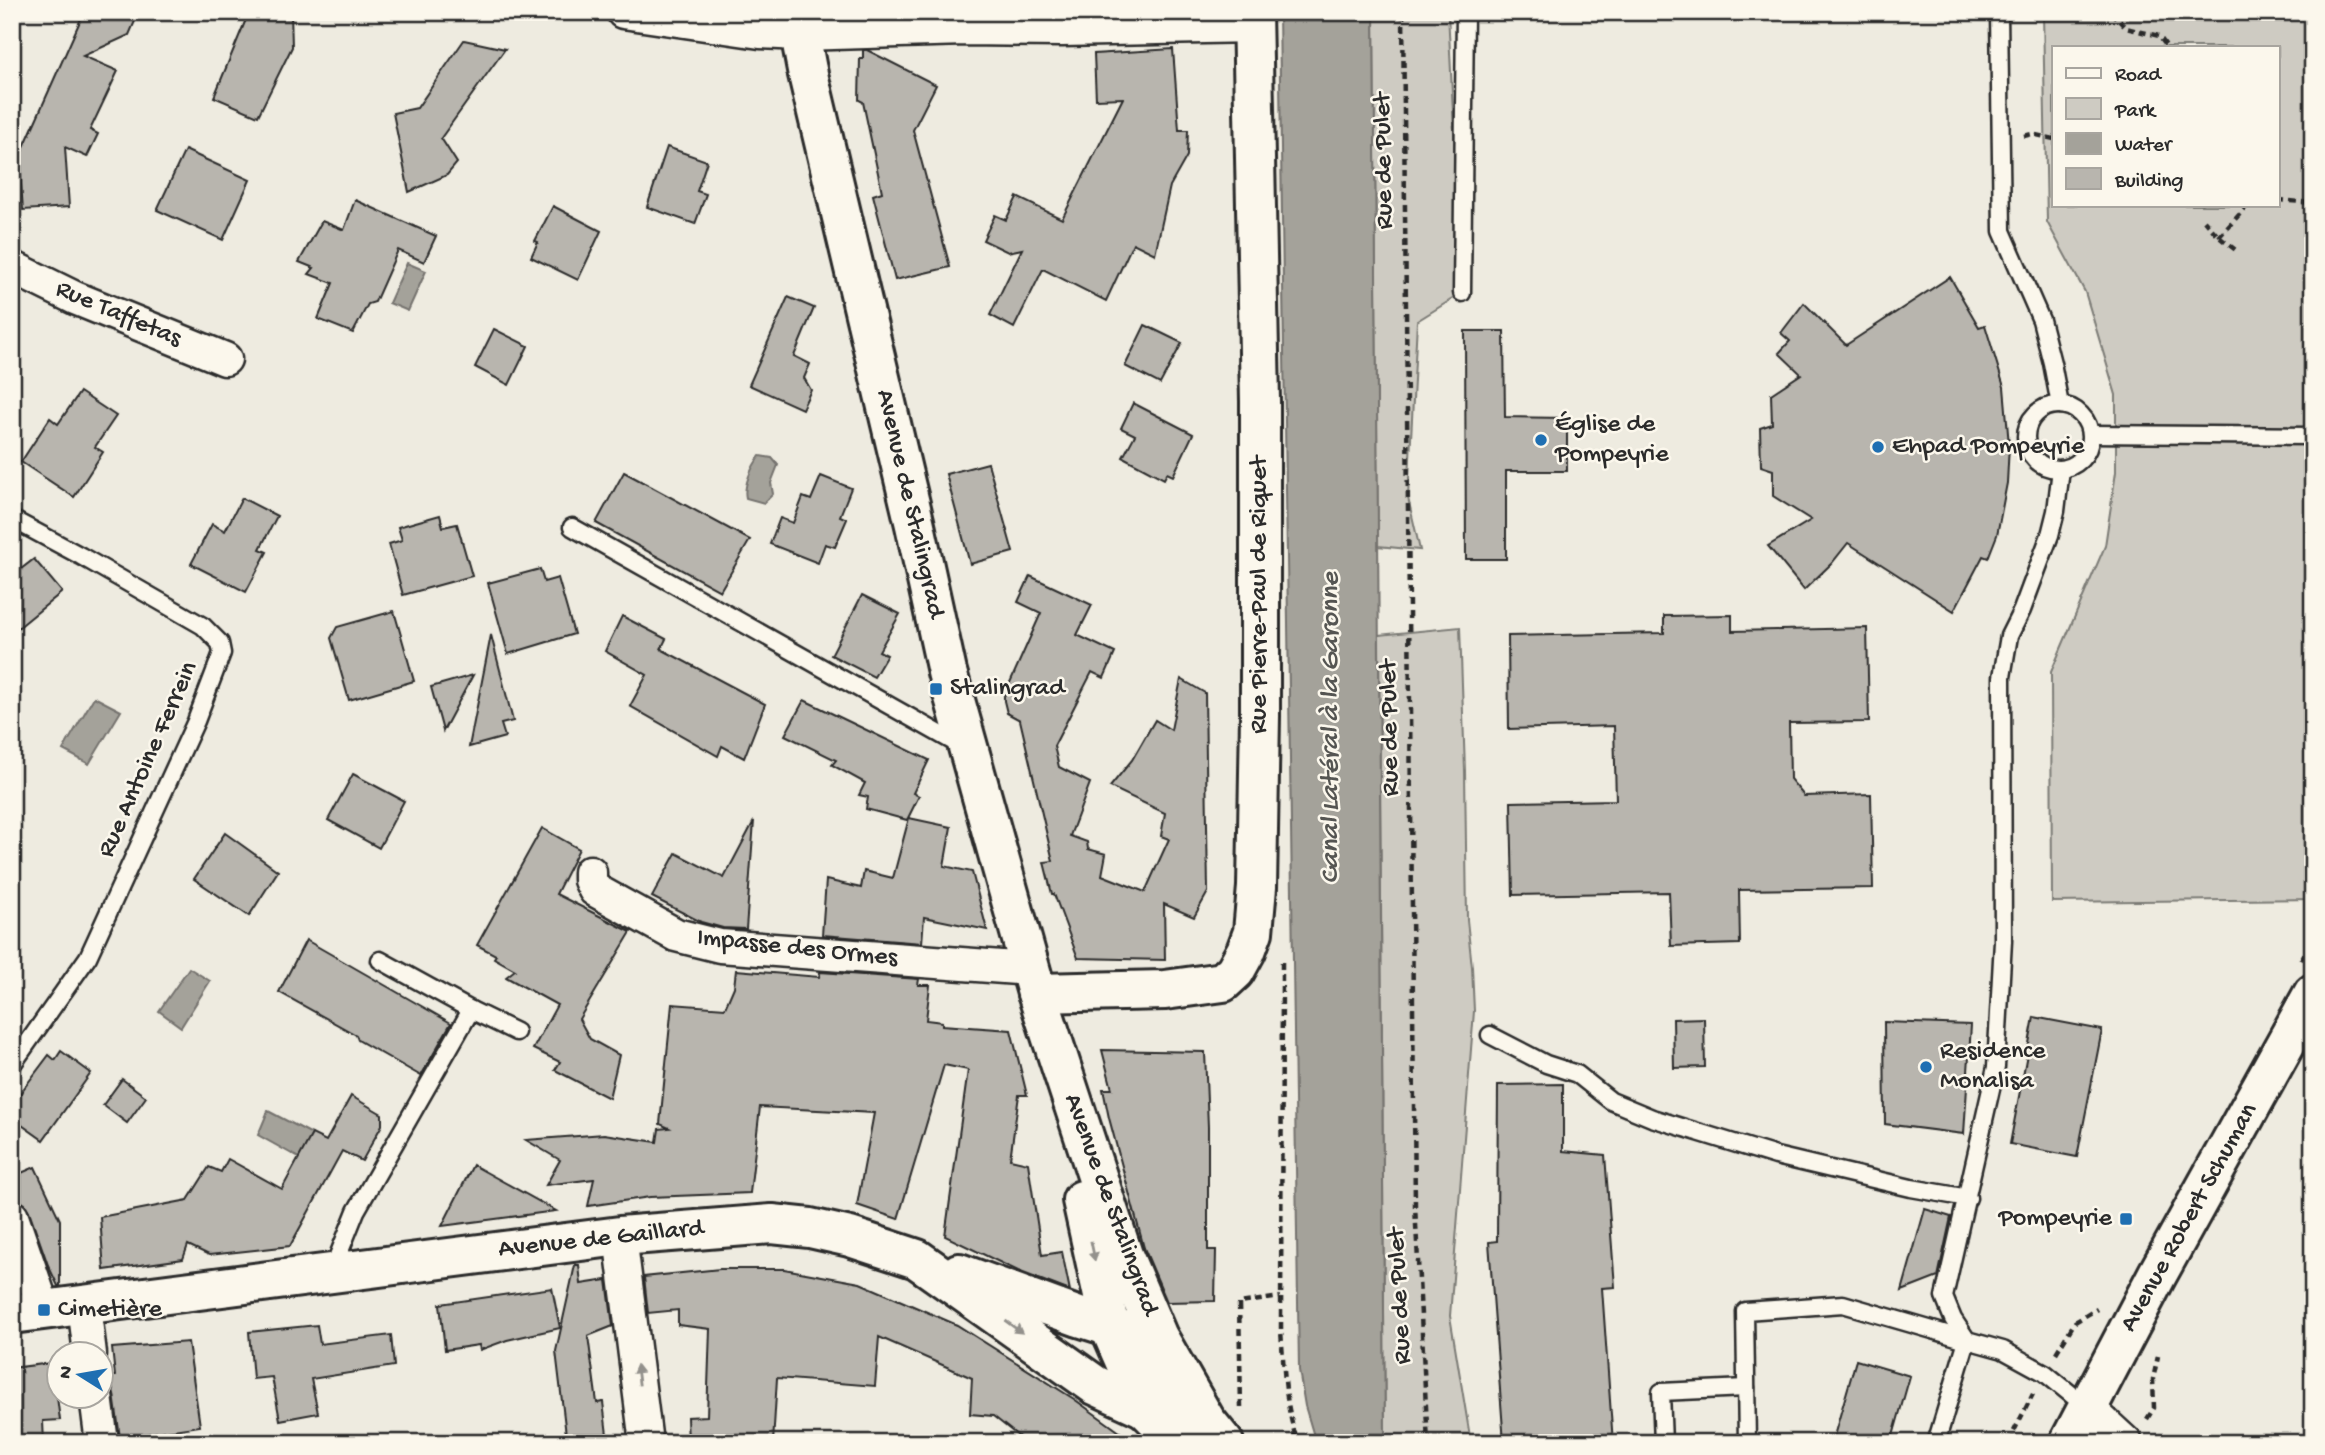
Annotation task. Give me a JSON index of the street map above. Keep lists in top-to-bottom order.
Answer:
{
  "streets": {
    "street": [
      "Rue Taffetas",
      "Avenue de Stalingrad",
      "Rue Pierre-Paul de Riquet",
      "Impasse des Ormes",
      "Avenue Robert Schuman",
      "Avenue de Gaillard"
    ],
    "lane": ["Rue Antoine Ferrein"],
    "path": ["Rue de Pulet"]
  },
  "crossings": [
    ["Avenue de Stalingrad", "Rue Pierre-Paul de Riquet"],
    ["Avenue de Stalingrad", "Impasse des Ormes"],
    ["Avenue de Stalingrad", "Avenue de Gaillard"],
    ["Rue Pierre-Paul de Riquet", "Impasse des Ormes"]
  ],
  "water": ["Canal Latéral à la Garonne"],
  "places": {
    "other": ["Église de Pompeyrie", "Ehpad Pompeyrie", "Residence Monalisa"],
    "transit": ["Stalingrad", "Pompeyrie", "Cimetière"]
  },
  "legend": [
    "Road",
    "Park",
    "Water",
    "Building"
  ],
  "north": "left"
}
